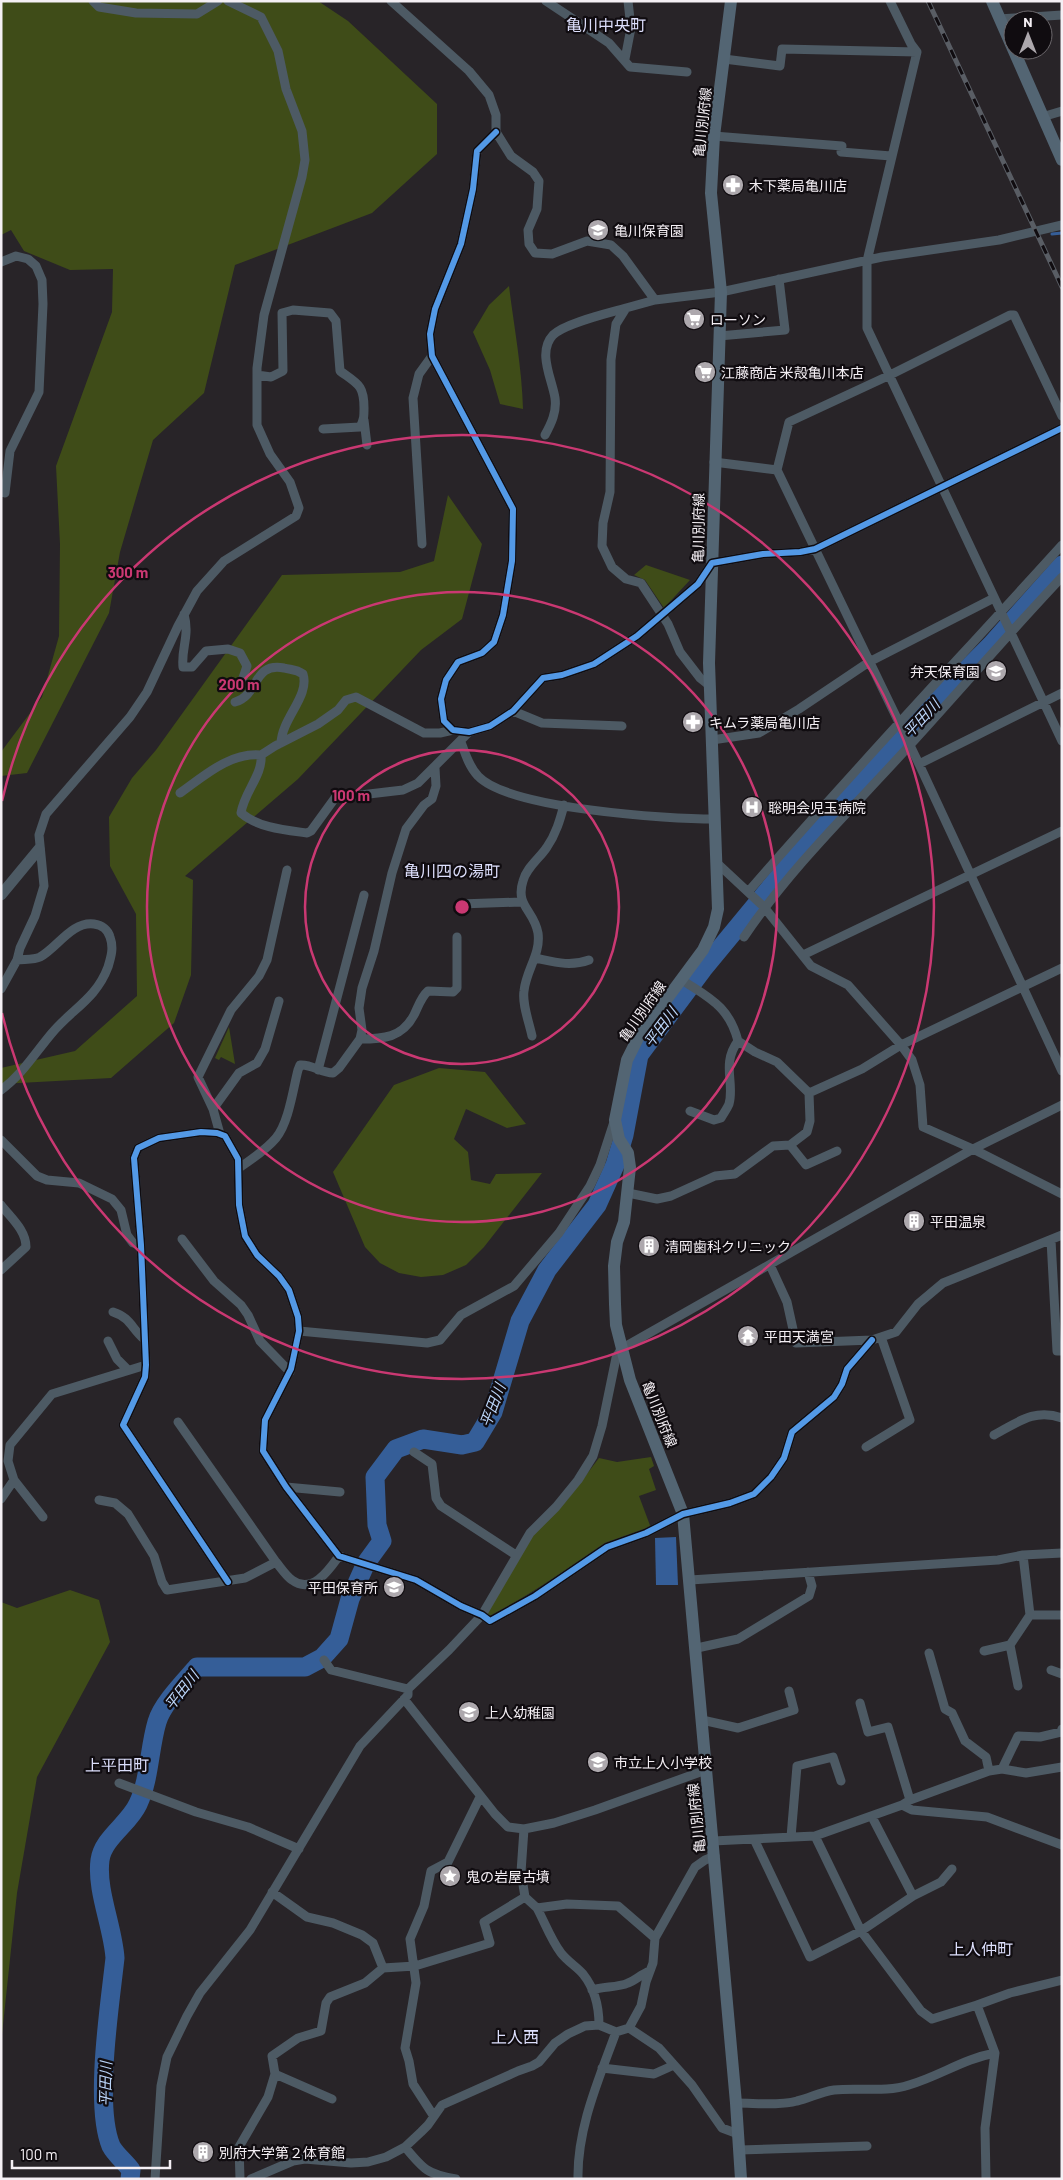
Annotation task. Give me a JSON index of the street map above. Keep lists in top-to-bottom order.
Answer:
{
  "streets": {
    "main road": ["亀川別府線"]
  },
  "districts": [
    "亀川中央町",
    "亀川四の湯町",
    "上平田町",
    "上人仲町",
    "上人西"
  ],
  "water": ["平田川"],
  "places": {
    "pharmacy": ["木下薬局亀川店", "キムラ薬局亀川店"],
    "school or university": [
      "亀川保育園",
      "弁天保育園",
      "平田保育所",
      "上人幼稚園",
      "市立上人小学校"
    ],
    "supermarket": ["ローソン", "江藤商店 米殻亀川本店"],
    "hospital": ["聡明会児玉病院"],
    "building": ["平田温泉", "清岡歯科クリニック", "別府大学第２体育館"],
    "temple": ["平田天満宮"],
    "place": ["鬼の岩屋古墳"]
  },
  "scale_bar": "100 m",
  "north": "top",
  "rings": ["300 m", "200 m", "100 m"]
}
